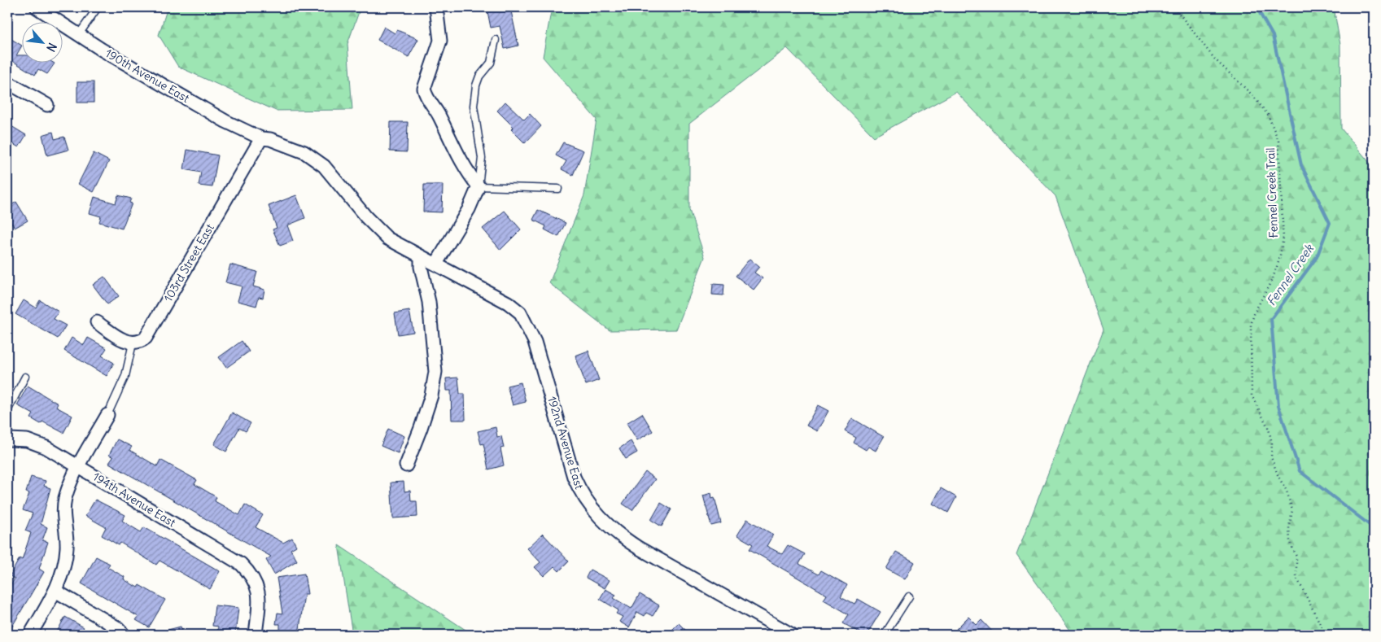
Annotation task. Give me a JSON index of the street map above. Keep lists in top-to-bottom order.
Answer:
{
  "streets": {
    "street": [
      "190th Avenue East",
      "103rd Street East",
      "192nd Avenue East",
      "194th Avenue East"
    ],
    "path": ["Fennel Creek Trail"]
  },
  "crossings": [
    ["190th Avenue East", "103rd Street East"]
  ],
  "water": ["Fennel Creek"],
  "north": "bottom right"
}
